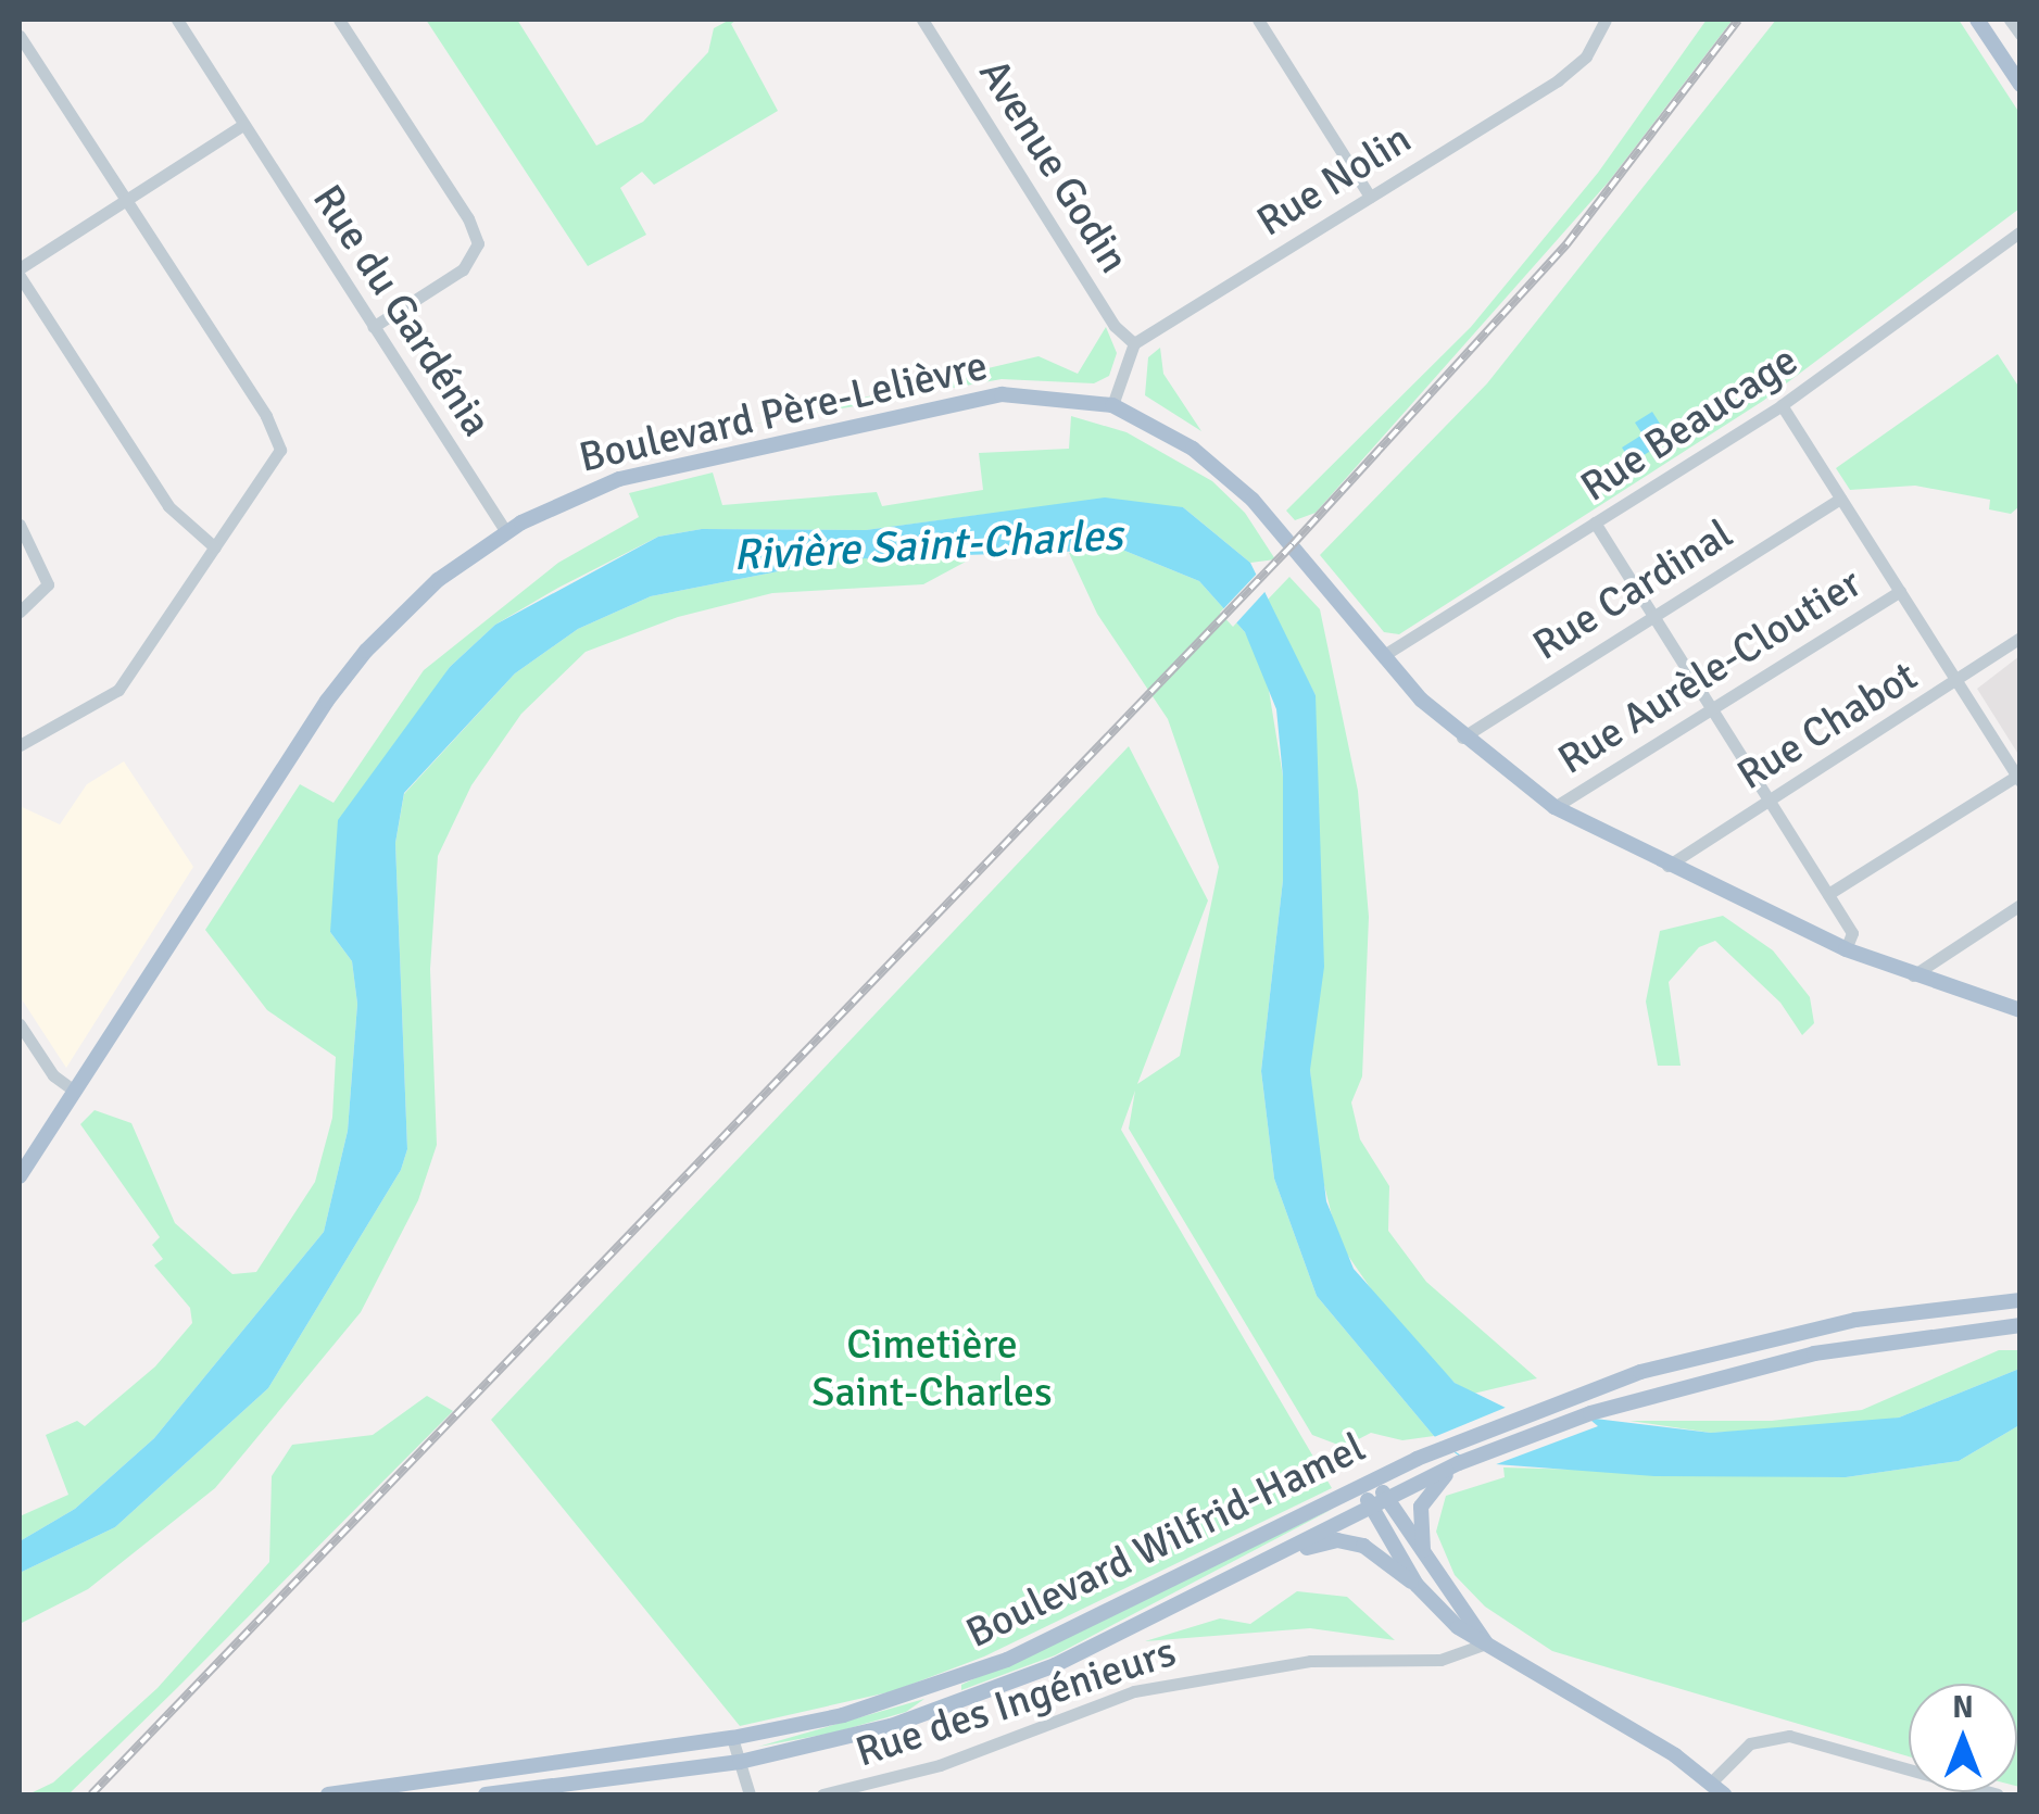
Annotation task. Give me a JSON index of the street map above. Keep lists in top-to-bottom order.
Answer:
{
  "streets": {
    "main road": ["Boulevard Père-Lelièvre", "Boulevard Wilfrid-Hamel"],
    "street": [
      "Avenue Godin",
      "Rue Nolin",
      "Rue du Gardénia",
      "Rue Beaucage",
      "Rue Cardinal",
      "Rue Aurèle-Cloutier",
      "Rue Chabot",
      "Rue des Ingénieurs"
    ]
  },
  "crossings": [
    ["Avenue Godin", "Rue Nolin"],
    ["Rue du Gardénia", "Boulevard Père-Lelièvre"],
    ["Boulevard Père-Lelièvre", "Rue Beaucage"],
    ["Boulevard Père-Lelièvre", "Rue Cardinal"],
    ["Boulevard Père-Lelièvre", "Rue Aurèle-Cloutier"],
    ["Boulevard Père-Lelièvre", "Rue Chabot"]
  ],
  "water": ["Rivière Saint-Charles"],
  "parks": ["Cimetière Saint-Charles"],
  "north": "top"
}
